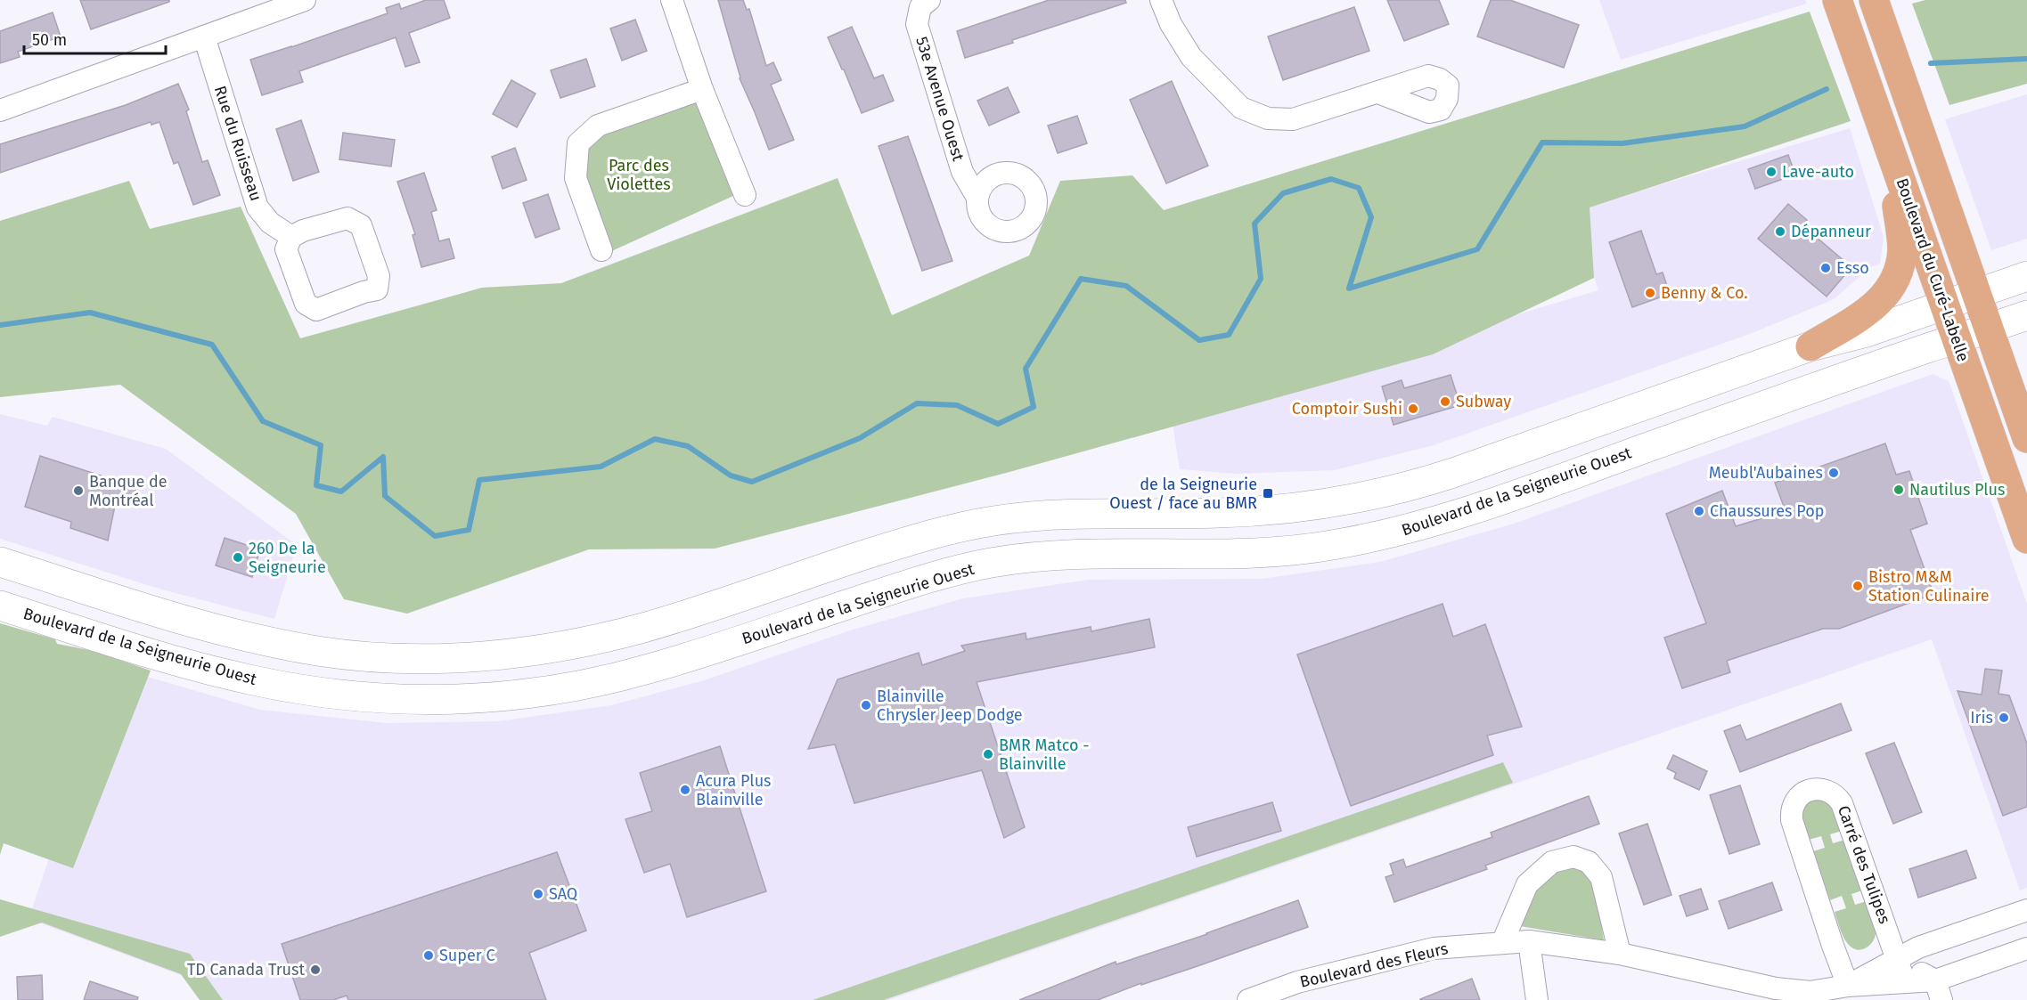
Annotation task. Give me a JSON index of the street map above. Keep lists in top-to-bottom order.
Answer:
{
  "streets": {
    "main road": ["Boulevard du Curé-Labelle", "Boulevard de la Seigneurie Ouest"],
    "street": [
      "53e Avenue Ouest",
      "Rue du Ruisseau",
      "Carré des Tulipes",
      "Boulevard des Fleurs"
    ]
  },
  "crossings": [
    ["Boulevard du Curé-Labelle", "Boulevard de la Seigneurie Ouest"],
    ["Carré des Tulipes", "Boulevard des Fleurs"]
  ],
  "parks": ["Parc des Violettes"],
  "places": {
    "other": [
      "Lave-auto",
      "Dépanneur",
      "Esso",
      "Benny & Co.",
      "Subway",
      "Comptoir Sushi",
      "Meubl'Aubaines",
      "Nautilus Plus",
      "Banque de Montréal",
      "Chaussures Pop",
      "260 De la Seigneurie",
      "Bistro M&M Station Culinaire",
      "Blainville Chrysler Jeep Dodge",
      "Iris",
      "BMR Matco - Blainville",
      "Acura Plus Blainville",
      "SAQ",
      "Super C",
      "TD Canada Trust"
    ],
    "transit": ["de la Seigneurie Ouest / face au BMR"]
  },
  "scale_bar": "50 m"
}
